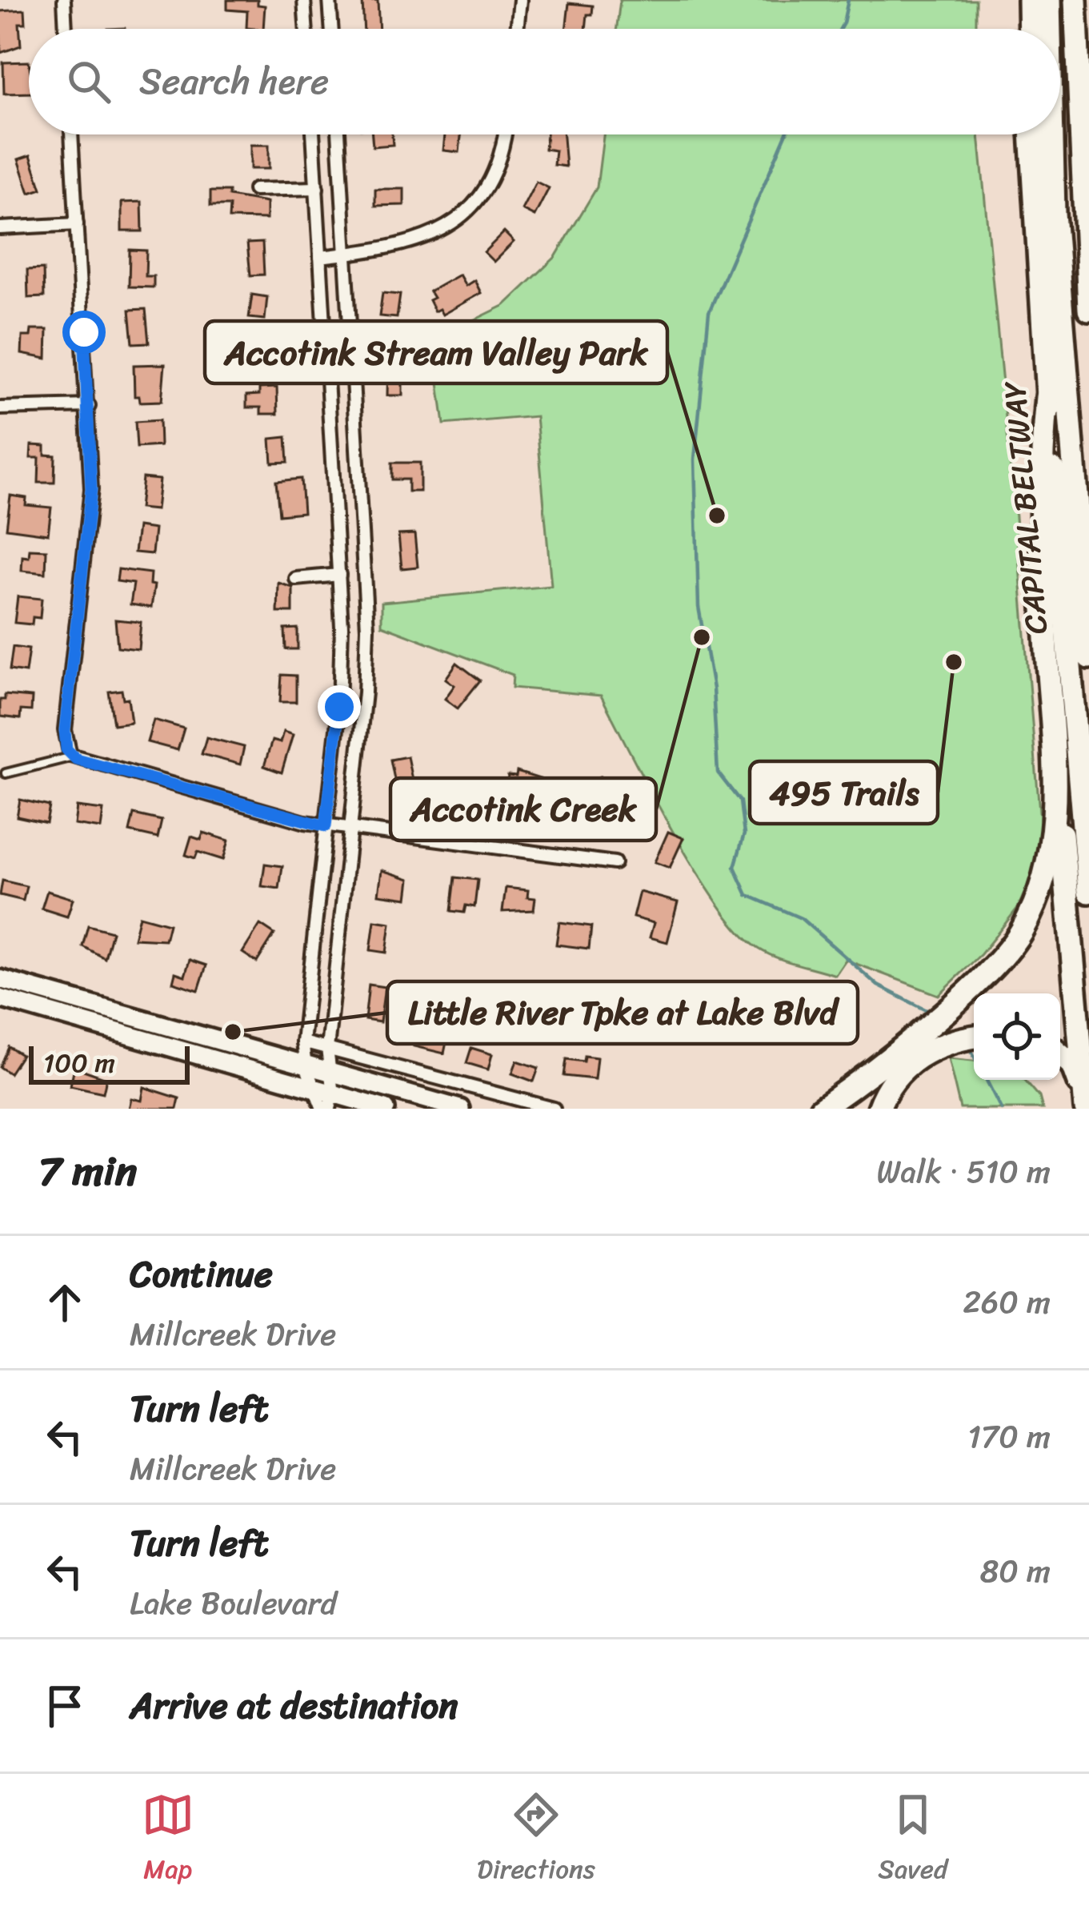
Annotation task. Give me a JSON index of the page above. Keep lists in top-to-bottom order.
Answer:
{
  "streets": {
    "highway": ["CAPITAL BELTWAY"]
  },
  "places": [
    "Accotink Stream Valley Park",
    "Accotink Creek",
    "495 Trails",
    "Little River Tpke at Lake Blvd"
  ],
  "scale_bar": "100 m",
  "page": {
    "search": "Search here",
    "scale": "100 m",
    "heading": ["7 min", "Walk · 510 m"],
    "list": [
      ["Continue", "Millcreek Drive", "260 m"],
      ["Turn left", "Millcreek Drive", "170 m"],
      ["Turn left", "Lake Boulevard", "80 m"],
      "Arrive at destination"
    ],
    "nav": ["Map", "Directions", "Saved"]
  }
}
